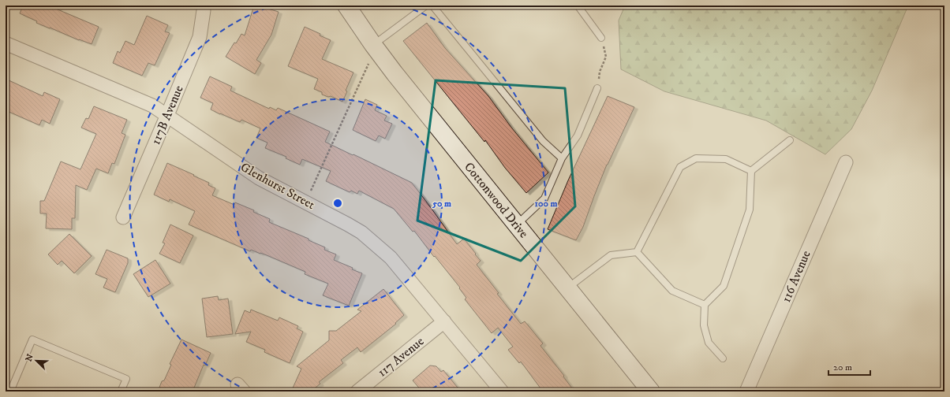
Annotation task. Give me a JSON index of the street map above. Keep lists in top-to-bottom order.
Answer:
{
  "streets": {
    "street": [
      "117B Avenue",
      "Glenhurst Street",
      "Cottonwood Drive",
      "116 Avenue",
      "117 Avenue"
    ]
  },
  "crossings": [
    ["117B Avenue", "Glenhurst Street"],
    ["Glenhurst Street", "117 Avenue"]
  ],
  "scale_bar": "20 m",
  "north": "top left",
  "rings": ["50 m", "100 m"]
}
